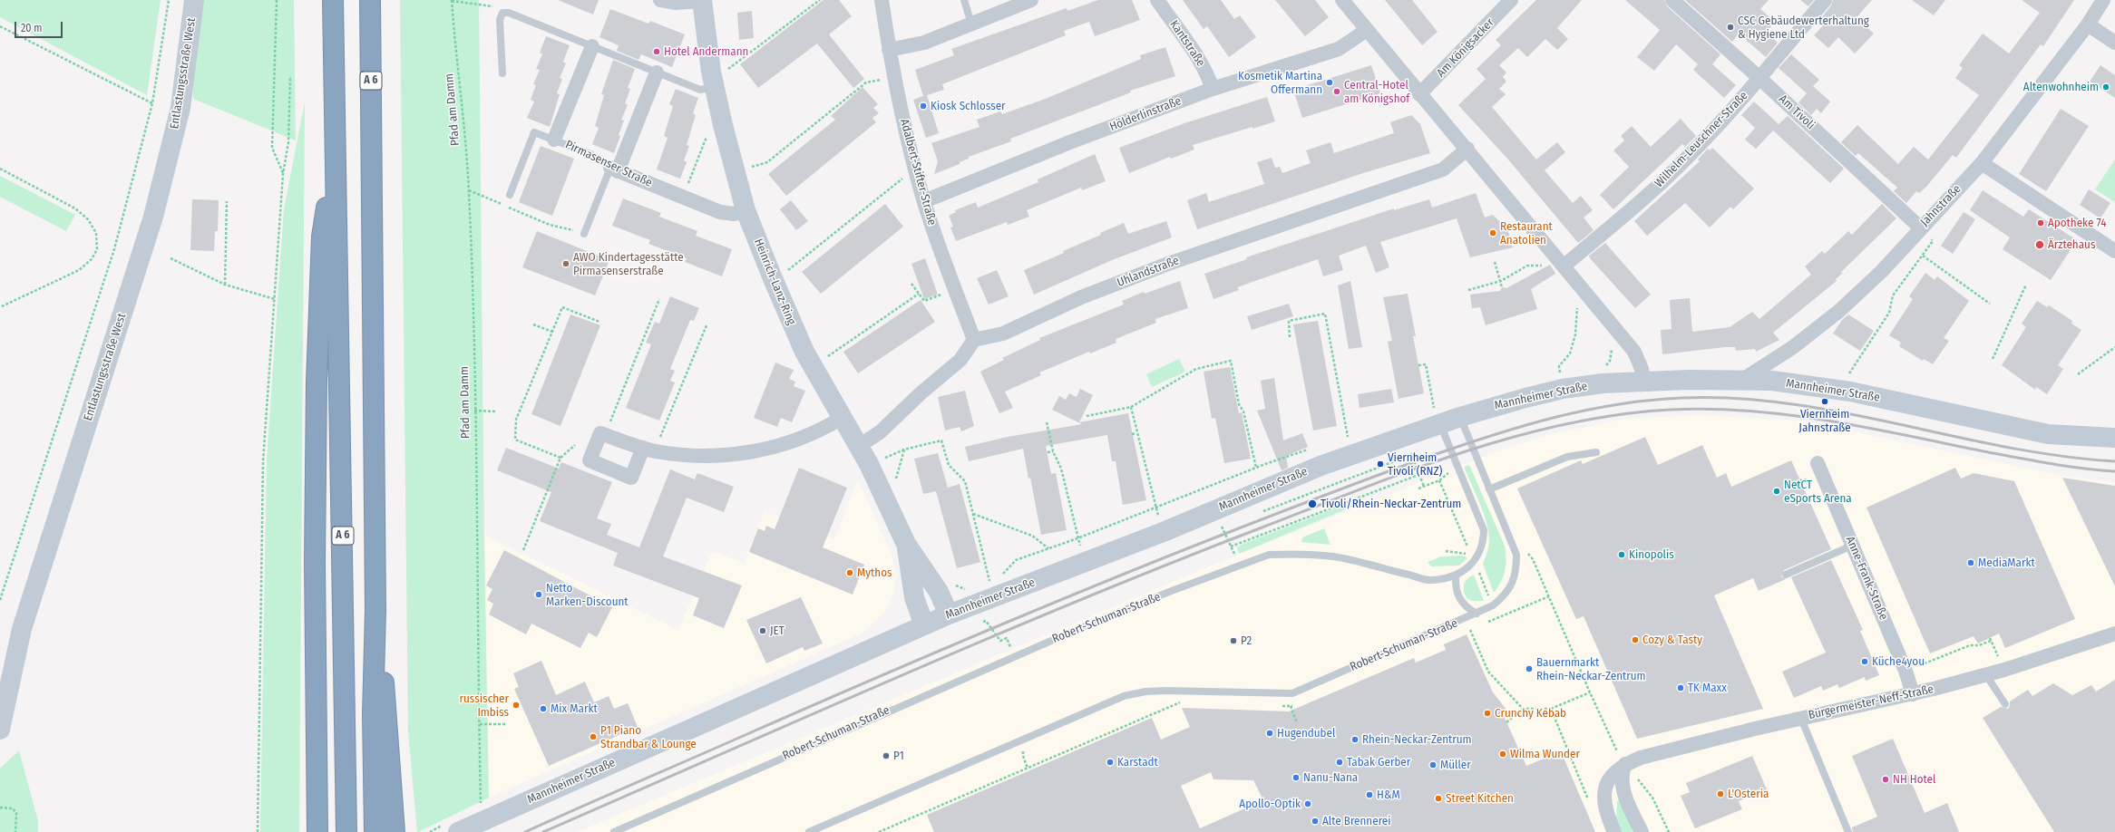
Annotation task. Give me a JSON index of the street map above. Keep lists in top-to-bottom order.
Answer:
{
  "streets": {
    "highway": ["A 6"],
    "main road": ["Entlastungsstraße West", "Heinrich-Lanz-Ring", "Mannheimer Straße"],
    "street": [
      "Kantstraße",
      "Am Königsacker",
      "Am Tivoli",
      "Hölderlinstraße",
      "Wilhelm-Leuschner-Straße",
      "Pirmasenser Straße",
      "Adalbert-Stifter-Straße",
      "Jahnstraße",
      "Uhlandstraße",
      "Anne-Frank-Straße",
      "Bürgermeister-Neff-Straße"
    ],
    "lane": ["Robert-Schuman-Straße"],
    "path": ["Pfad am Damm"]
  },
  "crossings": [
    ["Kantstraße", "Hölderlinstraße"],
    ["Am Tivoli", "Wilhelm-Leuschner-Straße"],
    ["Am Tivoli", "Jahnstraße"],
    ["Hölderlinstraße", "Adalbert-Stifter-Straße"],
    ["Pirmasenser Straße", "Heinrich-Lanz-Ring"],
    ["Adalbert-Stifter-Straße", "Uhlandstraße"],
    ["Jahnstraße", "Mannheimer Straße"],
    ["Heinrich-Lanz-Ring", "Mannheimer Straße"],
    ["Mannheimer Straße", "Robert-Schuman-Straße"],
    ["Anne-Frank-Straße", "Bürgermeister-Neff-Straße"]
  ],
  "places": [
    "CSC Gebäudewerterhaltung & Hygiene Ltd",
    "Hotel Andermann",
    "Kosmetik Martina Offermann",
    "Altenwohnheim",
    "Central-Hotel am Königshof",
    "Kiosk Schlosser",
    "Apotheke 74",
    "Restaurant Anatolien",
    "Ärztehaus",
    "AWO Kindertagesstätte Pirmasenserstraße",
    "Viernheim Jahnstraße",
    "Viernheim Tivoli (RNZ)",
    "NetCT eSports Arena",
    "Tivoli/Rhein-Neckar-Zentrum",
    "Kinopolis",
    "MediaMarkt",
    "Mythos",
    "Netto Marken-Discount",
    "JET",
    "Cozy & Tasty",
    "P2",
    "Küche4you",
    "Bauernmarkt Rhein-Neckar-Zentrum",
    "TK Maxx",
    "russischer Imbiss",
    "Mix Markt",
    "Crunchy Kebab",
    "Hugendubel",
    "P1 Piano Strandbar & Lounge",
    "Rhein-Neckar-Zentrum",
    "Wilma Wunder",
    "P1",
    "Karstadt",
    "Tabak Gerber",
    "Müller",
    "Nanu-Nana",
    "NH Hotel",
    "L'Osteria",
    "H&M",
    "Street Kitchen",
    "Apollo-Optik",
    "Alte Brennerei"
  ],
  "scale_bar": "20 m"
}
